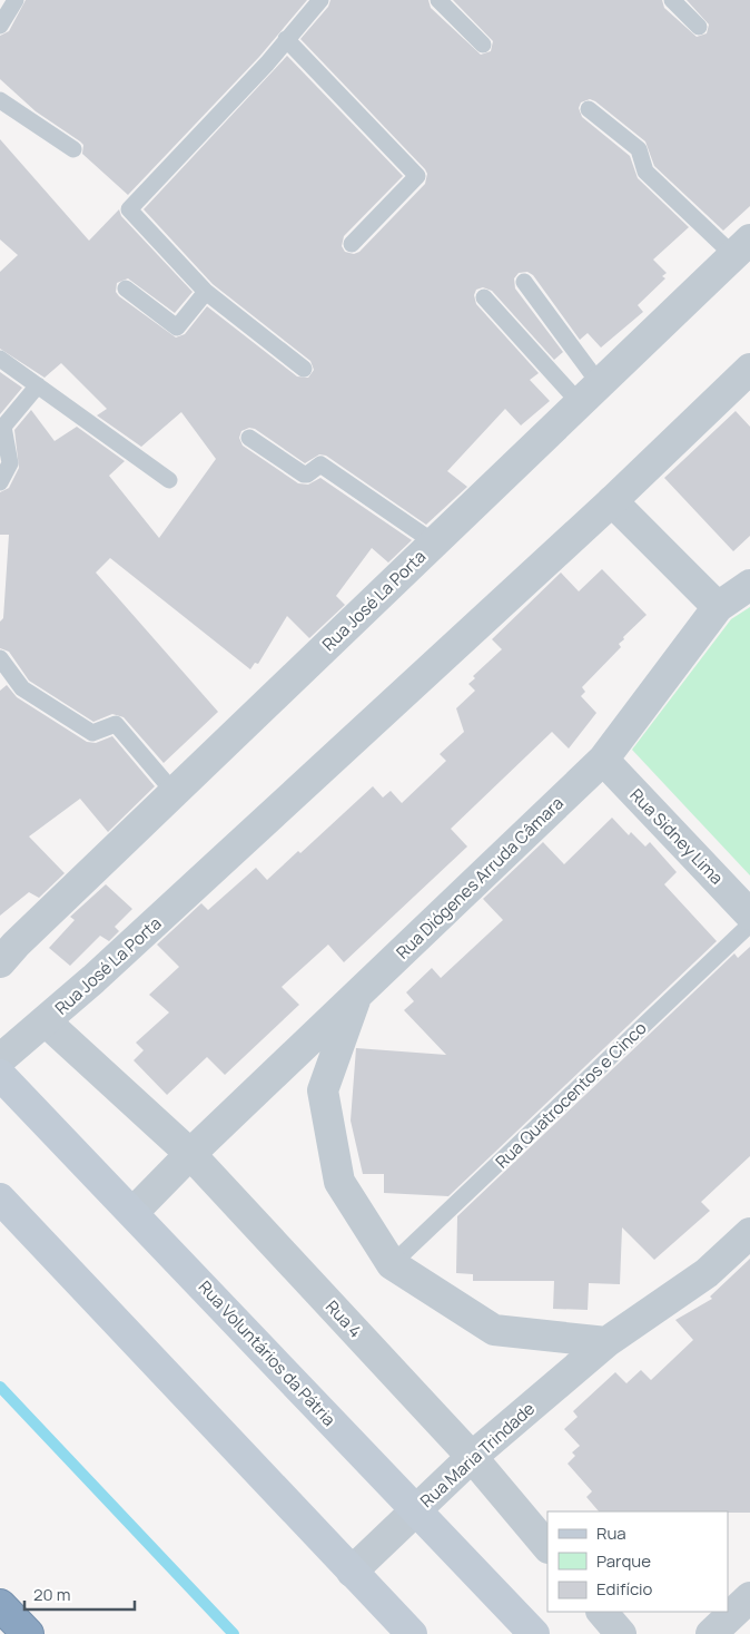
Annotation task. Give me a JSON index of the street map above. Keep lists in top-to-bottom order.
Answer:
{
  "streets": {
    "main road": ["Rua Voluntários da Pátria"],
    "street": [
      "Rua José La Porta",
      "Rua Sidney Lima",
      "Rua Diógenes Arruda Câmara",
      "Rua 4",
      "Rua Maria Trindade"
    ],
    "lane": ["Rua Quatrocentos e Cinco"]
  },
  "crossings": [
    ["Rua José La Porta", "Rua 4"],
    ["Rua Sidney Lima", "Rua Diógenes Arruda Câmara"],
    ["Rua Diógenes Arruda Câmara", "Rua 4"],
    ["Rua 4", "Rua Maria Trindade"],
    ["Rua Voluntários da Pátria", "Rua Maria Trindade"]
  ],
  "legend": ["Rua", "Parque", "Edifício"],
  "scale_bar": "20 m"
}
